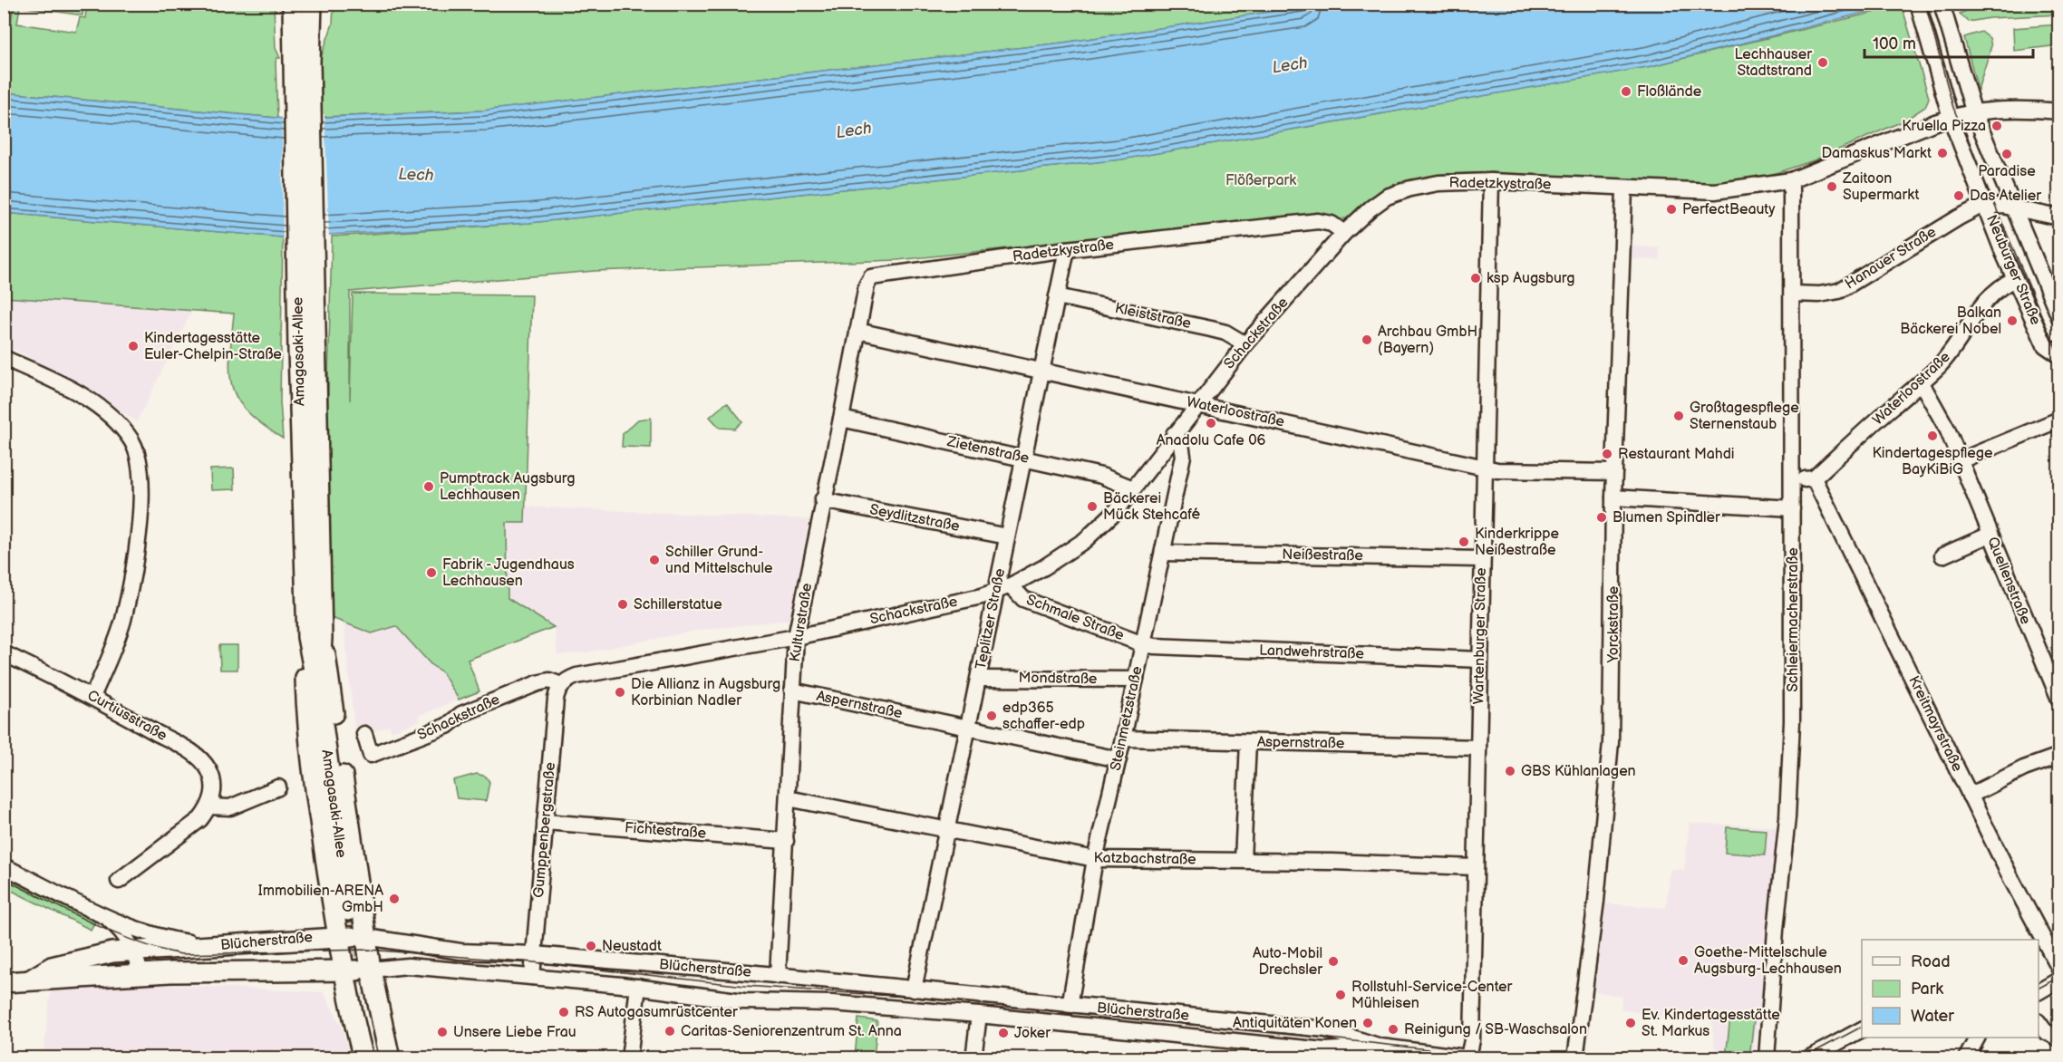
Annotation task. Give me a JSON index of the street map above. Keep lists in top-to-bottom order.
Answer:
{
  "streets": {
    "main road": ["Amagasaki-Allee", "Blücherstraße"],
    "street": [
      "Radetzkystraße",
      "Hanauer Straße",
      "Neuburger Straße",
      "Kleiststraße",
      "Schackstraße",
      "Waterloostraße",
      "Zietenstraße",
      "Seydlitzstraße",
      "Neißestraße",
      "Quellenstraße",
      "Schmale Straße",
      "Teplitzer Straße",
      "Schleiermacherstraße",
      "Kulturstraße",
      "Yorckstraße",
      "Wartenburger Straße",
      "Landwehrstraße",
      "Mondstraße",
      "Aspernstraße",
      "Curtiusstraße",
      "Steinmetzstraße",
      "Kreitmayrstraße",
      "Gumppenbergstraße",
      "Fichtestraße",
      "Katzbachstraße"
    ]
  },
  "crossings": [
    ["Radetzkystraße", "Neuburger Straße"],
    ["Radetzkystraße", "Schackstraße"],
    ["Radetzkystraße", "Teplitzer Straße"],
    ["Radetzkystraße", "Schleiermacherstraße"],
    ["Radetzkystraße", "Kulturstraße"],
    ["Radetzkystraße", "Yorckstraße"],
    ["Radetzkystraße", "Wartenburger Straße"],
    ["Hanauer Straße", "Neuburger Straße"],
    ["Hanauer Straße", "Schleiermacherstraße"],
    ["Neuburger Straße", "Waterloostraße"],
    ["Kleiststraße", "Schackstraße"],
    ["Kleiststraße", "Teplitzer Straße"],
    ["Schackstraße", "Waterloostraße"],
    ["Schackstraße", "Zietenstraße"],
    ["Schackstraße", "Schmale Straße"],
    ["Schackstraße", "Teplitzer Straße"],
    ["Schackstraße", "Kulturstraße"],
    ["Schackstraße", "Steinmetzstraße"],
    ["Schackstraße", "Gumppenbergstraße"],
    ["Waterloostraße", "Quellenstraße"],
    ["Waterloostraße", "Teplitzer Straße"],
    ["Waterloostraße", "Kulturstraße"],
    ["Waterloostraße", "Yorckstraße"],
    ["Waterloostraße", "Wartenburger Straße"],
    ["Waterloostraße", "Kreitmayrstraße"],
    ["Zietenstraße", "Teplitzer Straße"],
    ["Zietenstraße", "Kulturstraße"],
    ["Seydlitzstraße", "Teplitzer Straße"],
    ["Seydlitzstraße", "Kulturstraße"],
    ["Neißestraße", "Wartenburger Straße"],
    ["Neißestraße", "Steinmetzstraße"],
    ["Schmale Straße", "Landwehrstraße"],
    ["Schmale Straße", "Steinmetzstraße"],
    ["Teplitzer Straße", "Mondstraße"],
    ["Teplitzer Straße", "Aspernstraße"],
    ["Teplitzer Straße", "Katzbachstraße"],
    ["Teplitzer Straße", "Blücherstraße"],
    ["Kulturstraße", "Aspernstraße"],
    ["Kulturstraße", "Fichtestraße"],
    ["Kulturstraße", "Katzbachstraße"],
    ["Kulturstraße", "Blücherstraße"],
    ["Wartenburger Straße", "Landwehrstraße"],
    ["Wartenburger Straße", "Aspernstraße"],
    ["Wartenburger Straße", "Katzbachstraße"],
    ["Wartenburger Straße", "Blücherstraße"],
    ["Landwehrstraße", "Steinmetzstraße"],
    ["Mondstraße", "Steinmetzstraße"],
    ["Aspernstraße", "Steinmetzstraße"],
    ["Steinmetzstraße", "Katzbachstraße"],
    ["Steinmetzstraße", "Blücherstraße"],
    ["Gumppenbergstraße", "Fichtestraße"],
    ["Gumppenbergstraße", "Blücherstraße"]
  ],
  "water": ["Lech"],
  "parks": ["Flößerpark"],
  "places": [
    "Lechhauser Stadtstrand",
    "Floßlände",
    "Kruella Pizza",
    "Damaskus Markt",
    "Paradise",
    "Zaitoon Supermarkt",
    "Das Atelier",
    "PerfectBeauty",
    "ksp Augsburg",
    "Balkan Bäckerei Nobel",
    "Archbau GmbH (Bayern)",
    "Kindertagesstätte Euler-Chelpin-Straße",
    "Großtagespflege Sternenstaub",
    "Anadolu Cafe 06",
    "Kindertagespflege BayKiBiG",
    "Restaurant Mahdi",
    "Pumptrack Augsburg Lechhausen",
    "Bäckerei Mück Stehcafé",
    "Blumen Spindler",
    "Kinderkrippe Neißestraße",
    "Schiller Grund- und Mittelschule",
    "Fabrik - Jugendhaus Lechhausen",
    "Schillerstatue",
    "Die Allianz in Augsburg Korbinian Nadler",
    "edp365 schaffer-edp",
    "GBS Kühlanlagen",
    "Immobilien-ARENA GmbH",
    "Neustadt",
    "Goethe-Mittelschule Augsburg-Lechhausen",
    "Auto-Mobil Drechsler",
    "Rollstuhl-Service-Center Mühleisen",
    "RS Autogasumrüstcenter",
    "Antiquitäten Konen",
    "Ev. Kindertagesstätte St. Markus",
    "Reinigung / SB-Waschsalon",
    "Caritas-Seniorenzentrum St. Anna",
    "Unsere Liebe Frau",
    "Joker"
  ],
  "legend": ["Road", "Park", "Water"],
  "scale_bar": "100 m"
}
